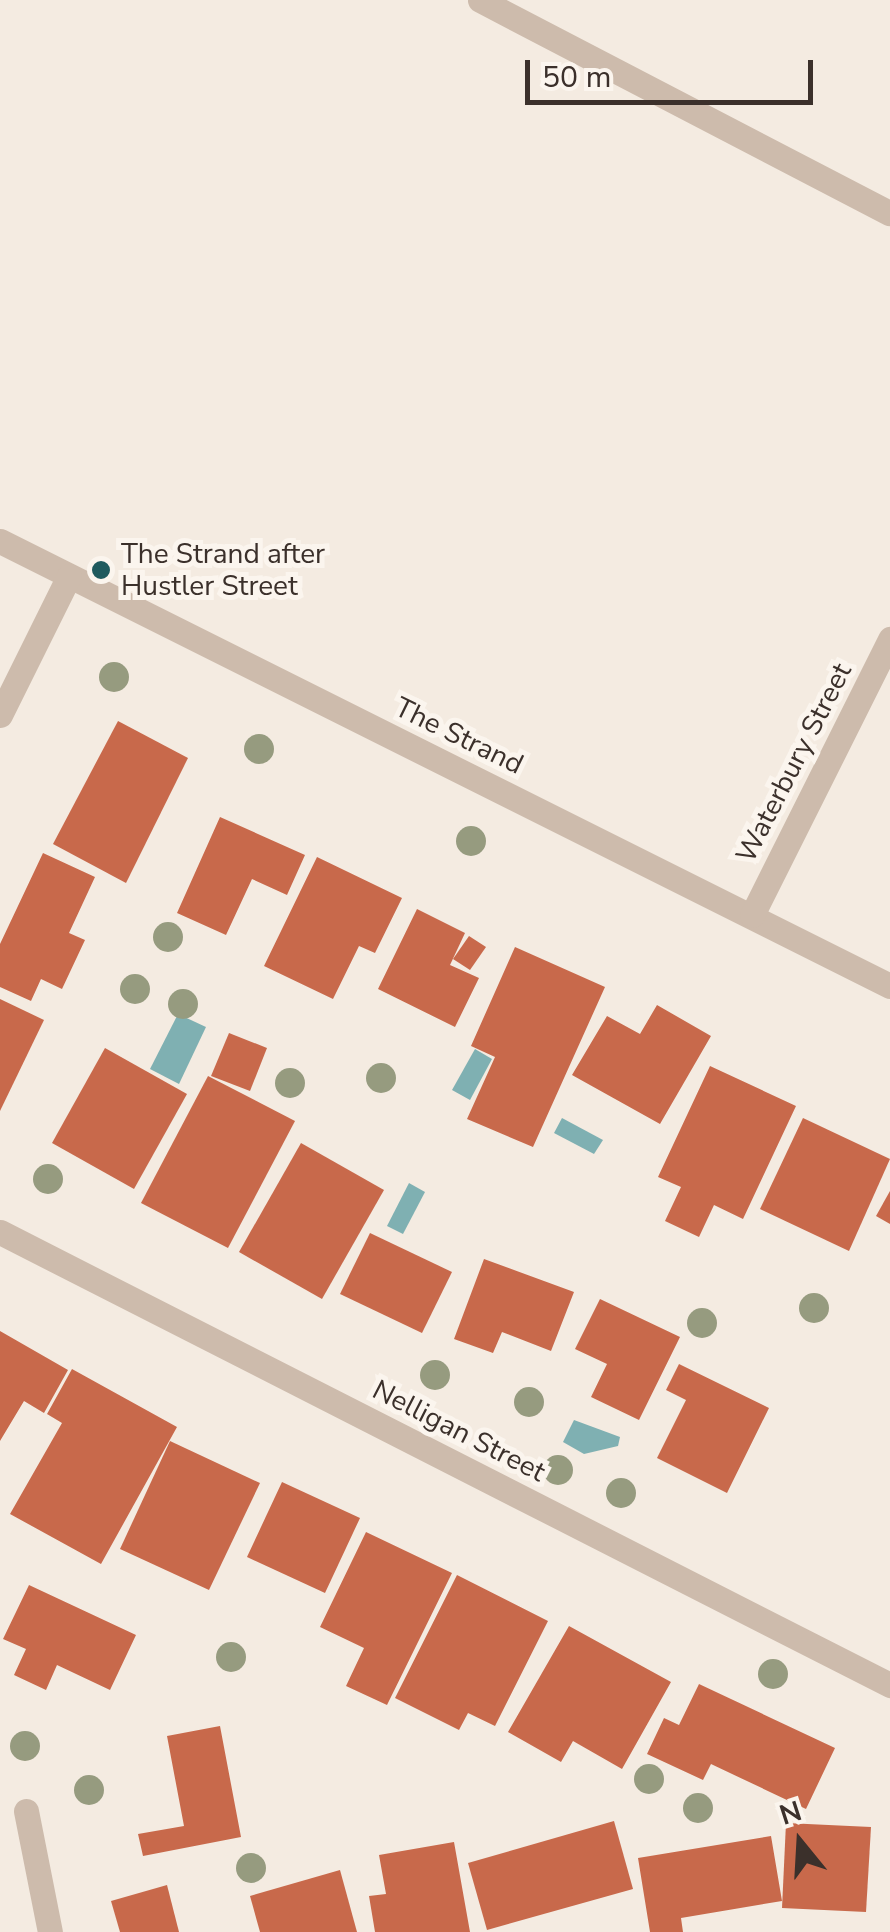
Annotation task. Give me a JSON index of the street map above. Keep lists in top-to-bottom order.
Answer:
{
  "streets": {
    "street": ["The Strand", "Waterbury Street", "Nelligan Street"]
  },
  "crossings": [
    ["The Strand", "Waterbury Street"]
  ],
  "places": ["The Strand after Hustler Street"],
  "scale_bar": "50 m",
  "north": "top"
}
